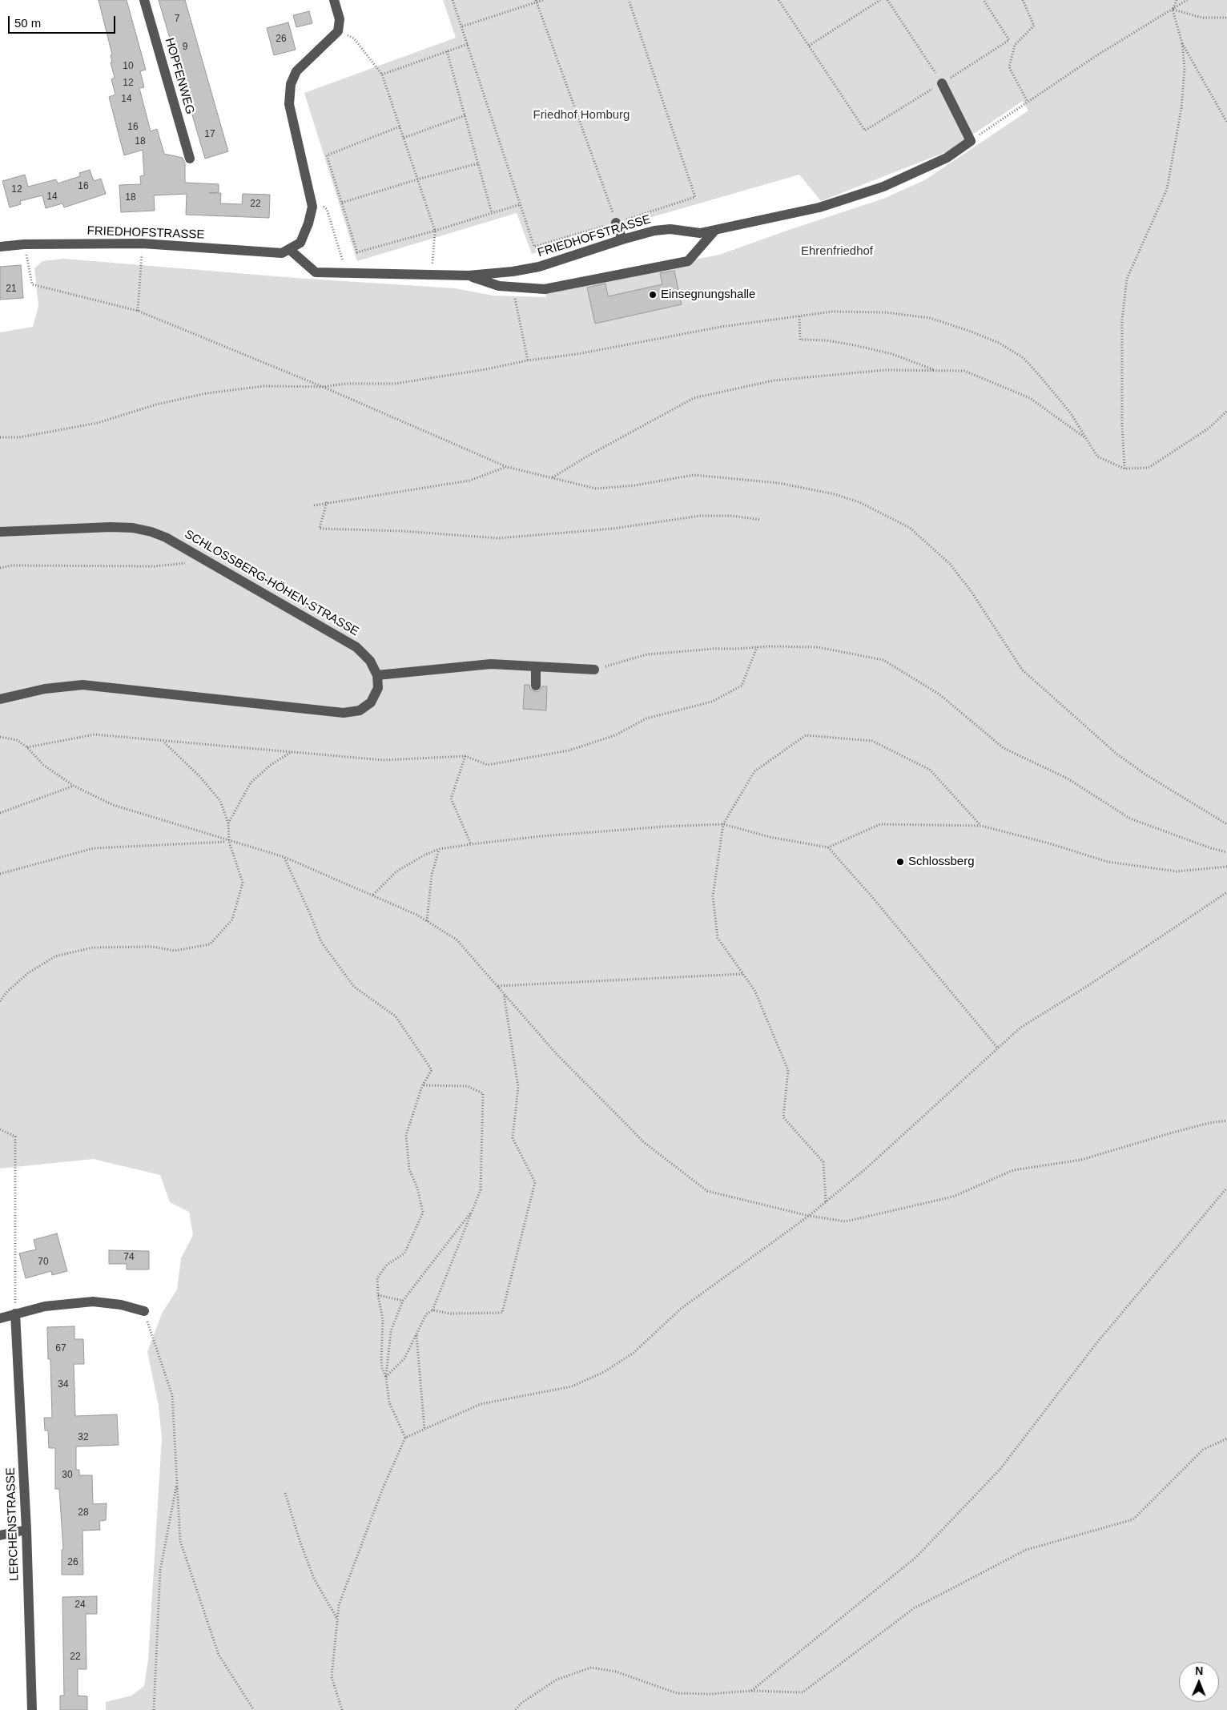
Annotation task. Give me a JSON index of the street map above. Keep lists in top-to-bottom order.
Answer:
{
  "streets": {
    "street": [
      "HOPFENWEG",
      "FRIEDHOFSTRASSE",
      "SCHLOSSBERG-HÖHEN-STRASSE",
      "LERCHENSTRASSE"
    ]
  },
  "parks": ["Friedhof Homburg", "Ehrenfriedhof"],
  "places": ["Einsegnungshalle", "Schlossberg"],
  "house_numbers": [
    "7",
    "26",
    "9",
    "10",
    "12",
    "14",
    "16",
    "17",
    "18",
    "16",
    "12",
    "14",
    "18",
    "22",
    "21",
    "74",
    "70",
    "67",
    "34",
    "32",
    "30",
    "28",
    "26",
    "24",
    "22"
  ],
  "scale_bar": "50 m",
  "north": "top"
}
